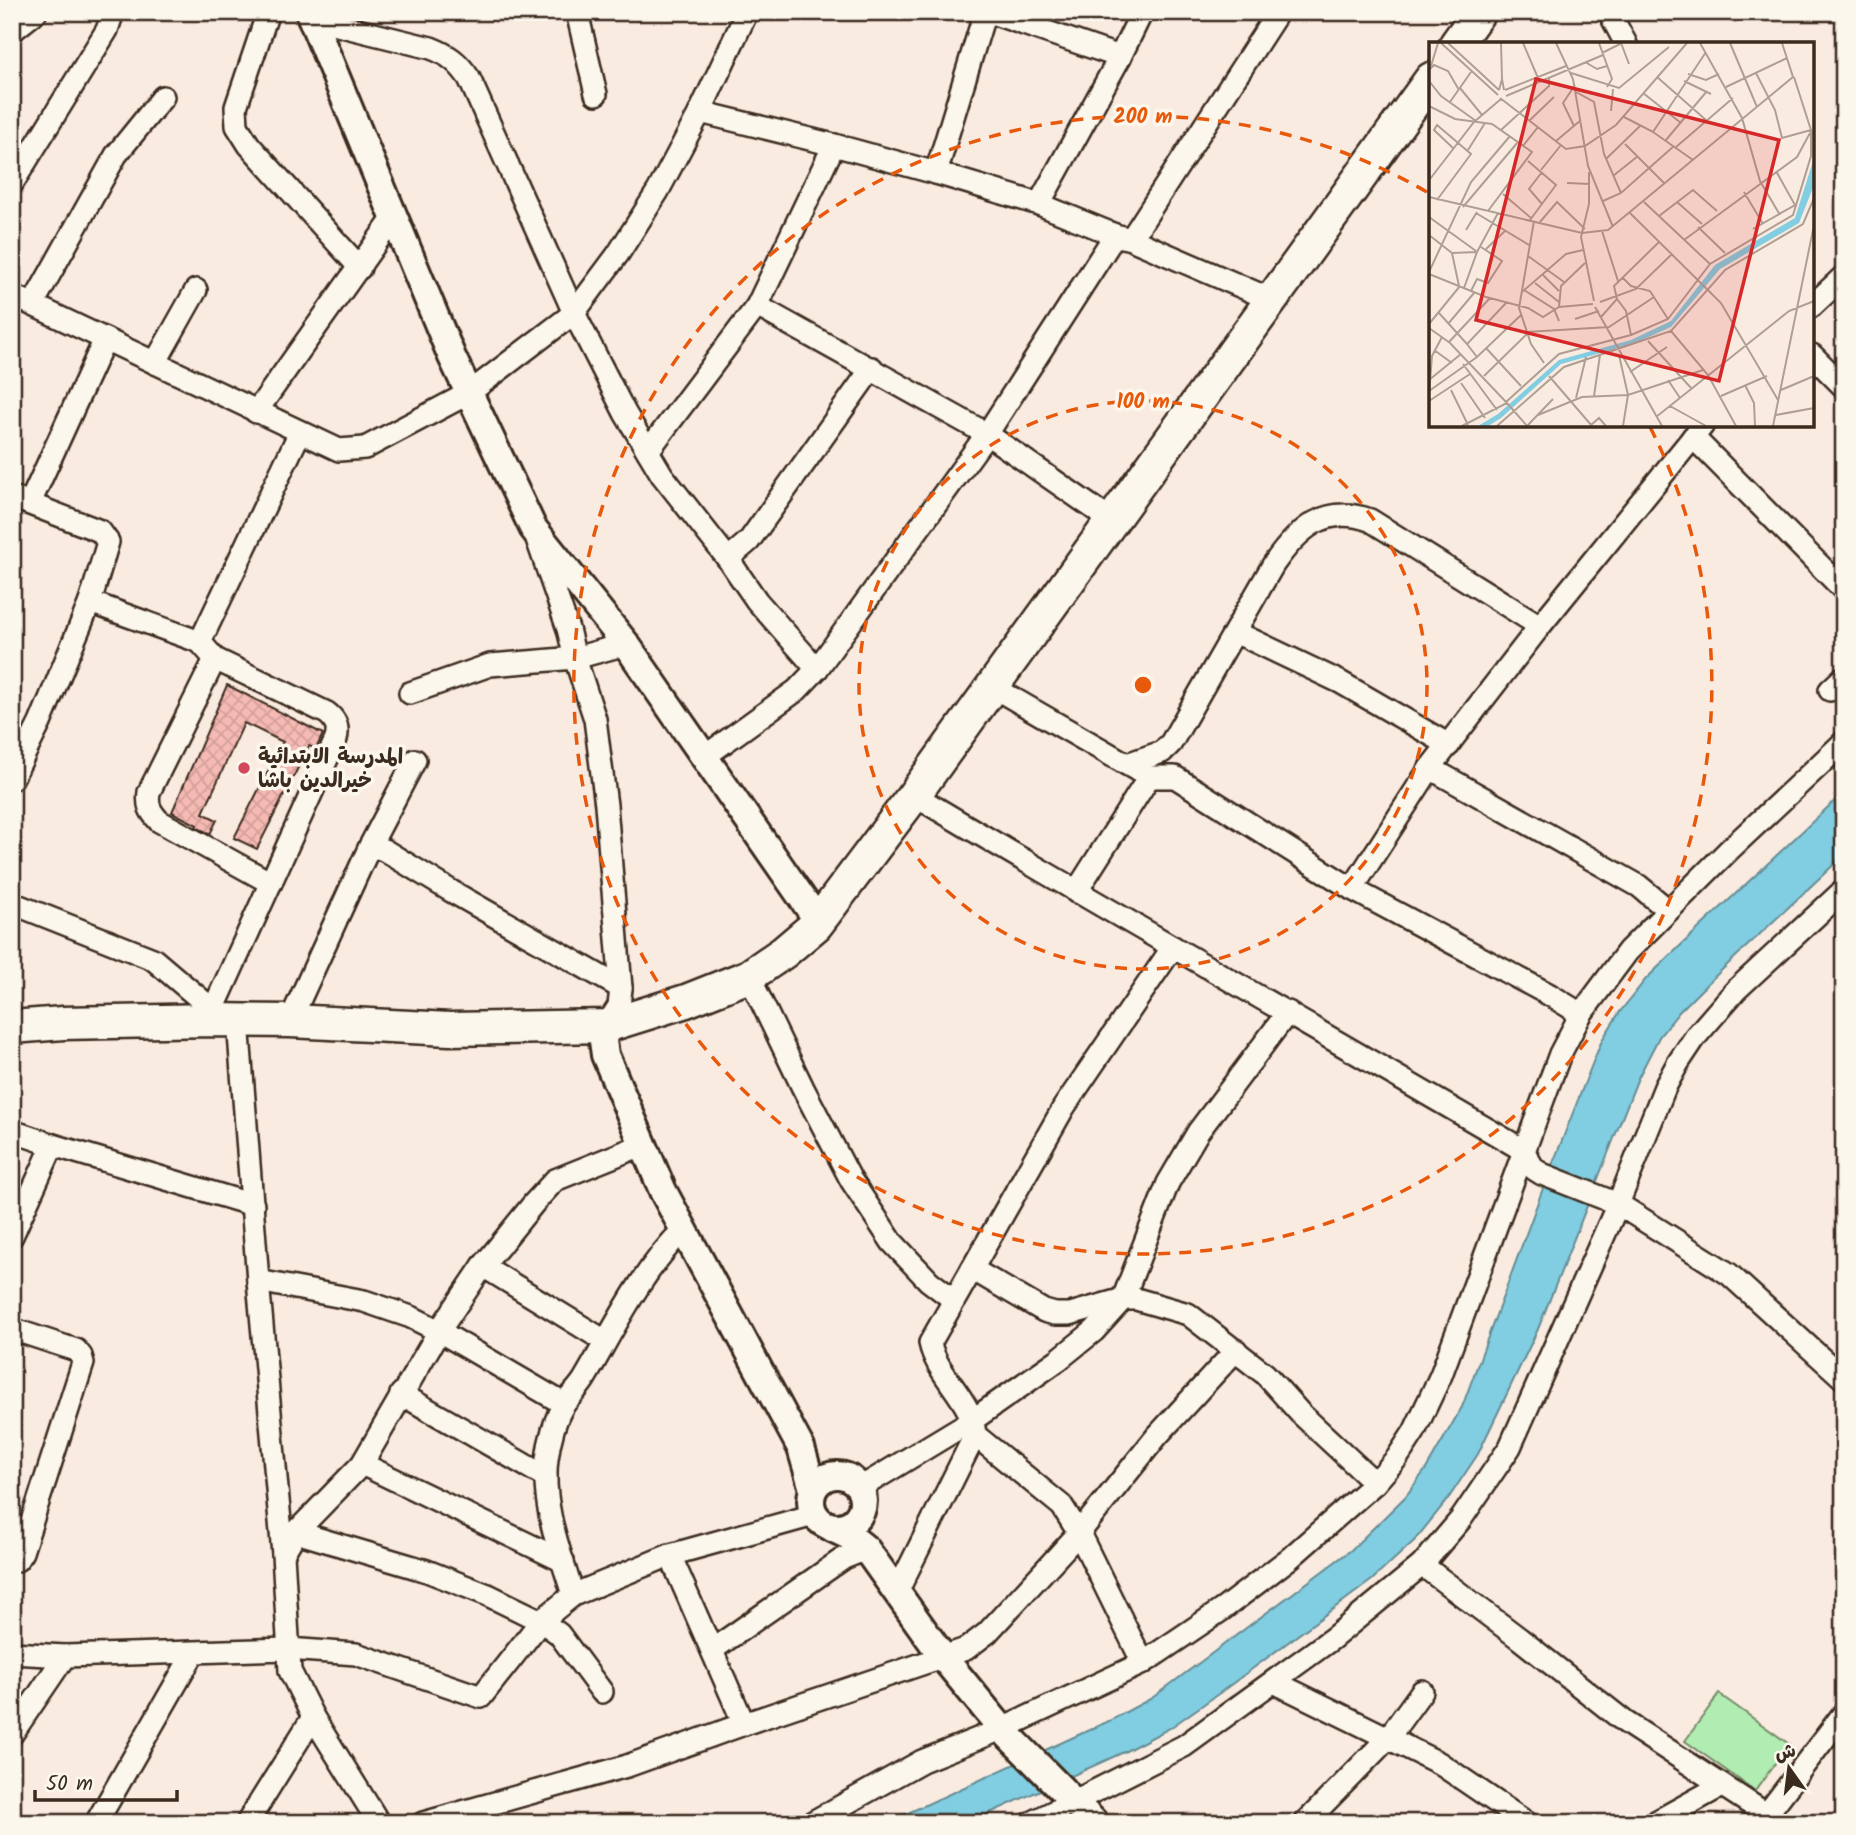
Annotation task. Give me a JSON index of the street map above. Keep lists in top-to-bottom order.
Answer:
{
  "places": ["المدرسة الابتدائية خيرالدين باشا"],
  "scale_bar": "50 m",
  "north": "top",
  "rings": ["200 m", "100 m"]
}
